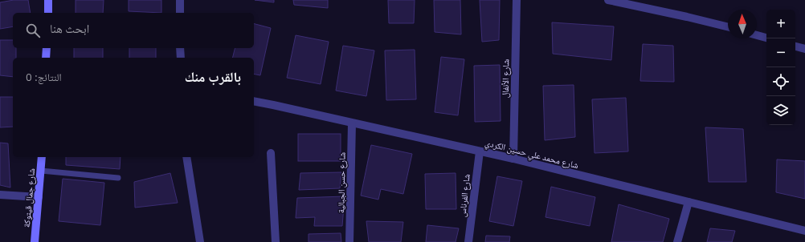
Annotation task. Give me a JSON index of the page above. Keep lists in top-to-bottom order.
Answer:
{
  "streets": {
    "street": [
      "شارع الأنفال",
      "شارع محمد علي حسين الكردي",
      "شارع حسن الجبالية",
      "شارع الفرناس",
      "شارع جمال قيتوكة"
    ]
  },
  "crossings": [
    ["شارع الأنفال", "شارع محمد علي حسين الكردي"],
    ["شارع محمد علي حسين الكردي", "شارع حسن الجبالية"],
    ["شارع محمد علي حسين الكردي", "شارع الفرناس"]
  ],
  "north": "top",
  "page": {
    "map_buttons": ["+", "−"],
    "search": "ابحث هنا",
    "heading": ["بالقرب منك", "النتائج: 0"]
  }
}
